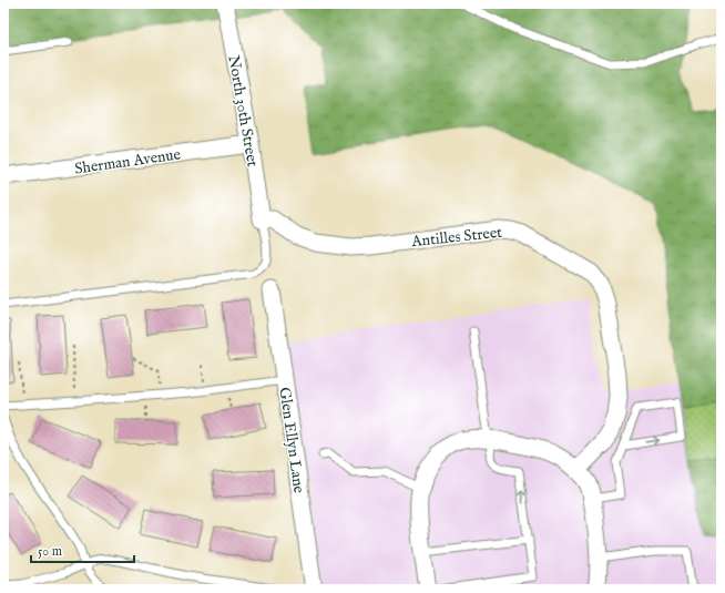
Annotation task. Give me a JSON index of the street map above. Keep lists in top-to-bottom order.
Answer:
{
  "streets": {
    "street": [
      "North 30th Street",
      "Sherman Avenue",
      "Antilles Street",
      "Glen Ellyn Lane"
    ]
  },
  "crossings": [
    ["North 30th Street", "Sherman Avenue"],
    ["North 30th Street", "Antilles Street"]
  ],
  "scale_bar": "50 m"
}
